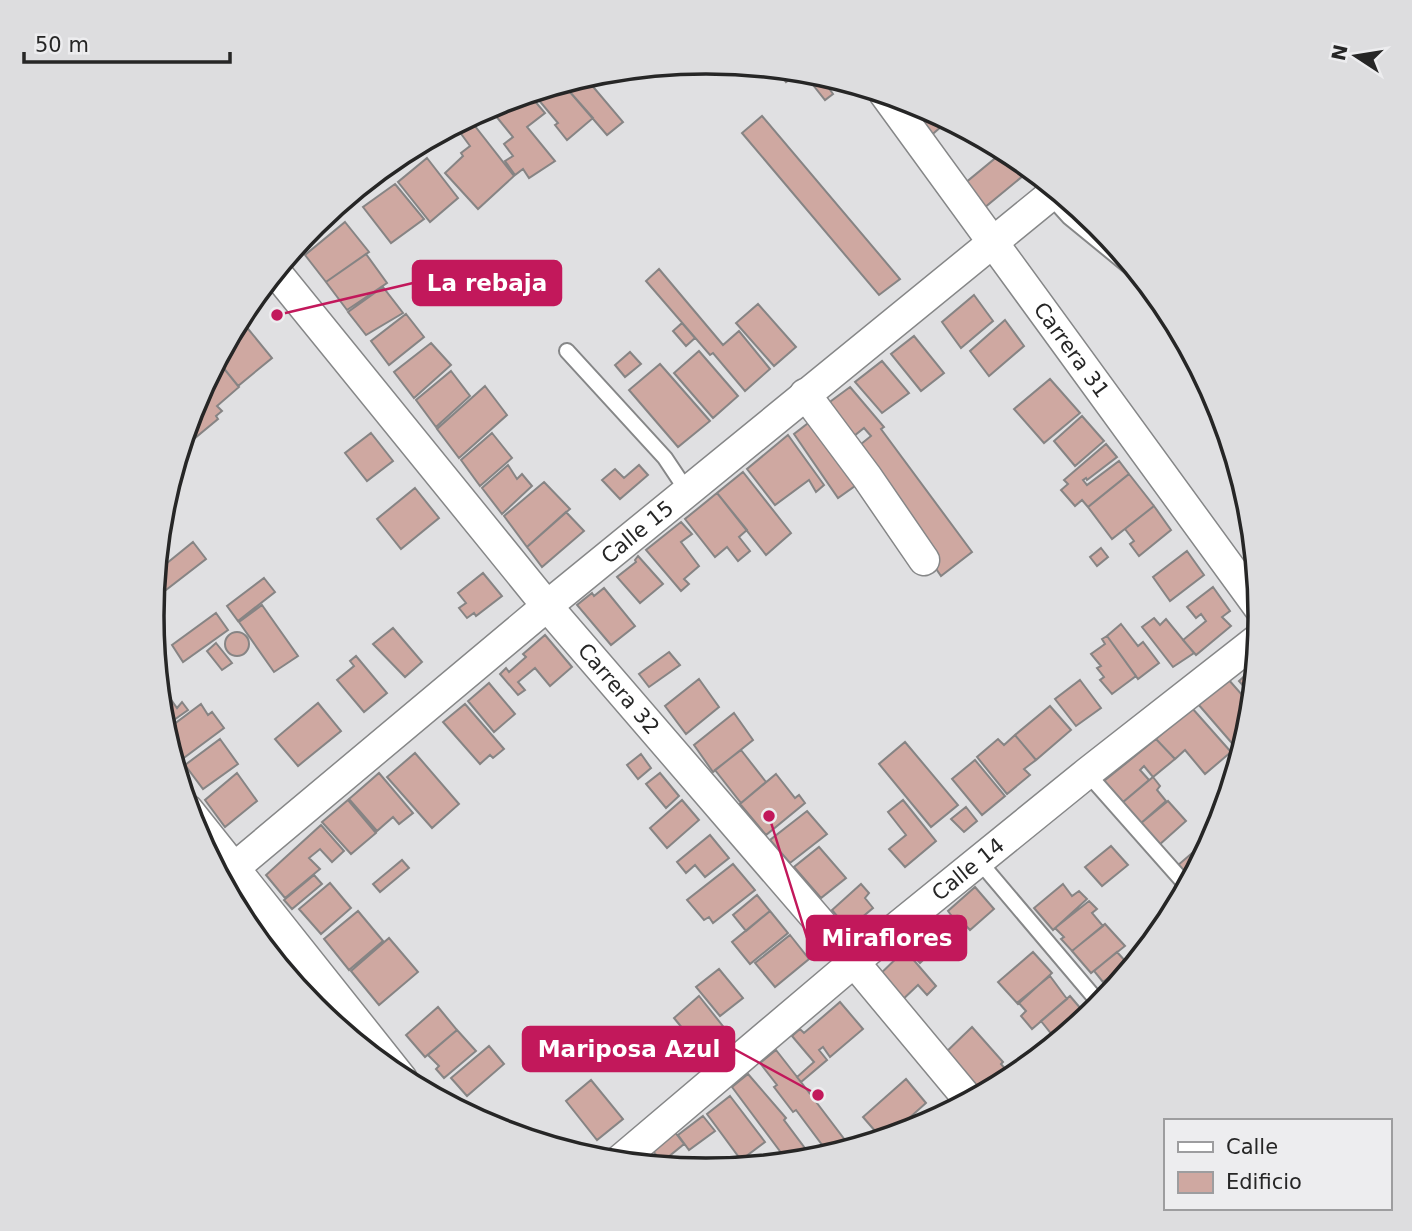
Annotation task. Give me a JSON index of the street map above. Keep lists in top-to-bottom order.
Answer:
{
  "streets": {
    "street": [
      "Carrera 31",
      "Calle 15",
      "Carrera 32",
      "Calle 14"
    ]
  },
  "crossings": [
    ["Carrera 31", "Calle 15"],
    ["Calle 15", "Carrera 32"],
    ["Carrera 32", "Calle 14"]
  ],
  "places": ["La rebaja", "Miraflores", "Mariposa Azul"],
  "legend": ["Calle", "Edificio"],
  "scale_bar": "50 m",
  "north": "left"
}
